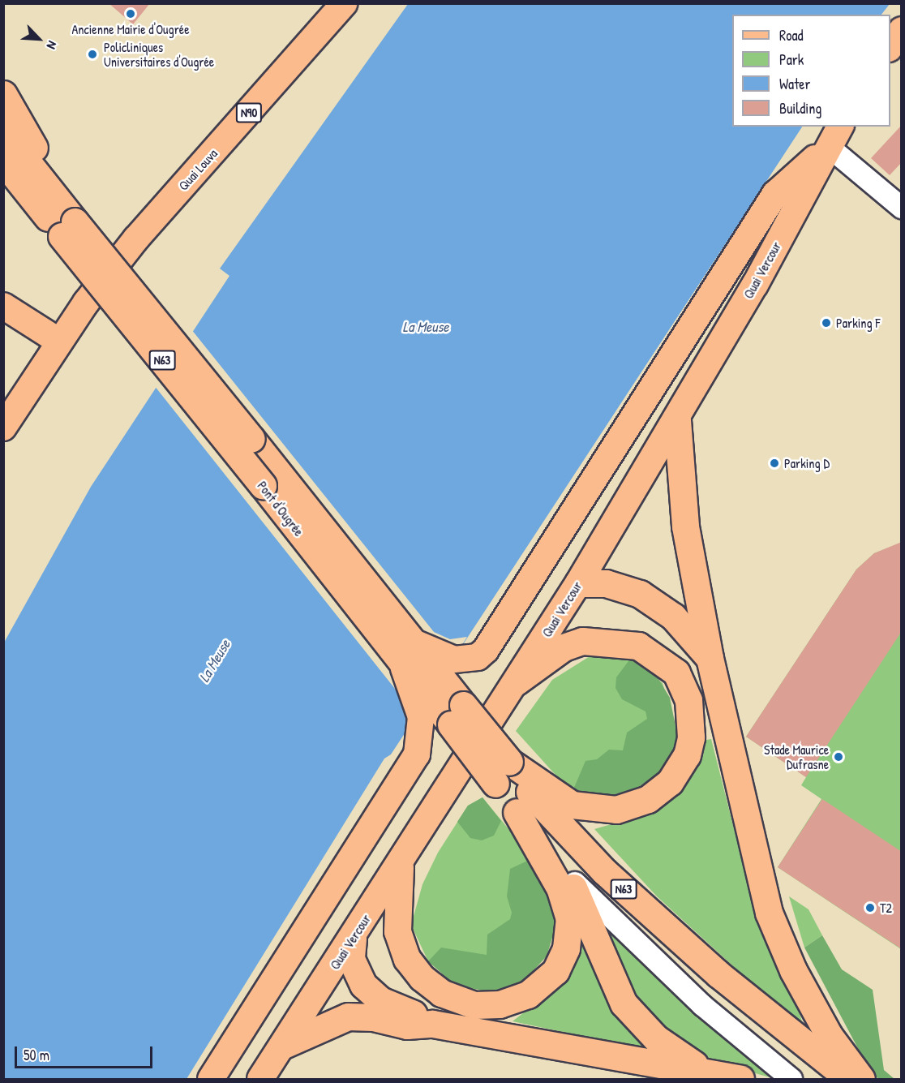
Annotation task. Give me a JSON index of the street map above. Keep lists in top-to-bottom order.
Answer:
{
  "streets": {
    "highway": ["N63", "Pont d'Ougrée"],
    "main road": ["N90", "Quai Louva", "Quai Vercour"]
  },
  "crossings": [
    ["N90", "Quai Louva"],
    ["N63", "Pont d'Ougrée"]
  ],
  "water": ["La Meuse"],
  "places": [
    "Ancienne Mairie d'Ougrée",
    "Policliniques Universitaires d'Ougrée",
    "Parking F",
    "Parking D",
    "Stade Maurice Dufrasne",
    "T2"
  ],
  "legend": [
    "Road",
    "Park",
    "Water",
    "Building"
  ],
  "scale_bar": "50 m",
  "north": "bottom right"
}
